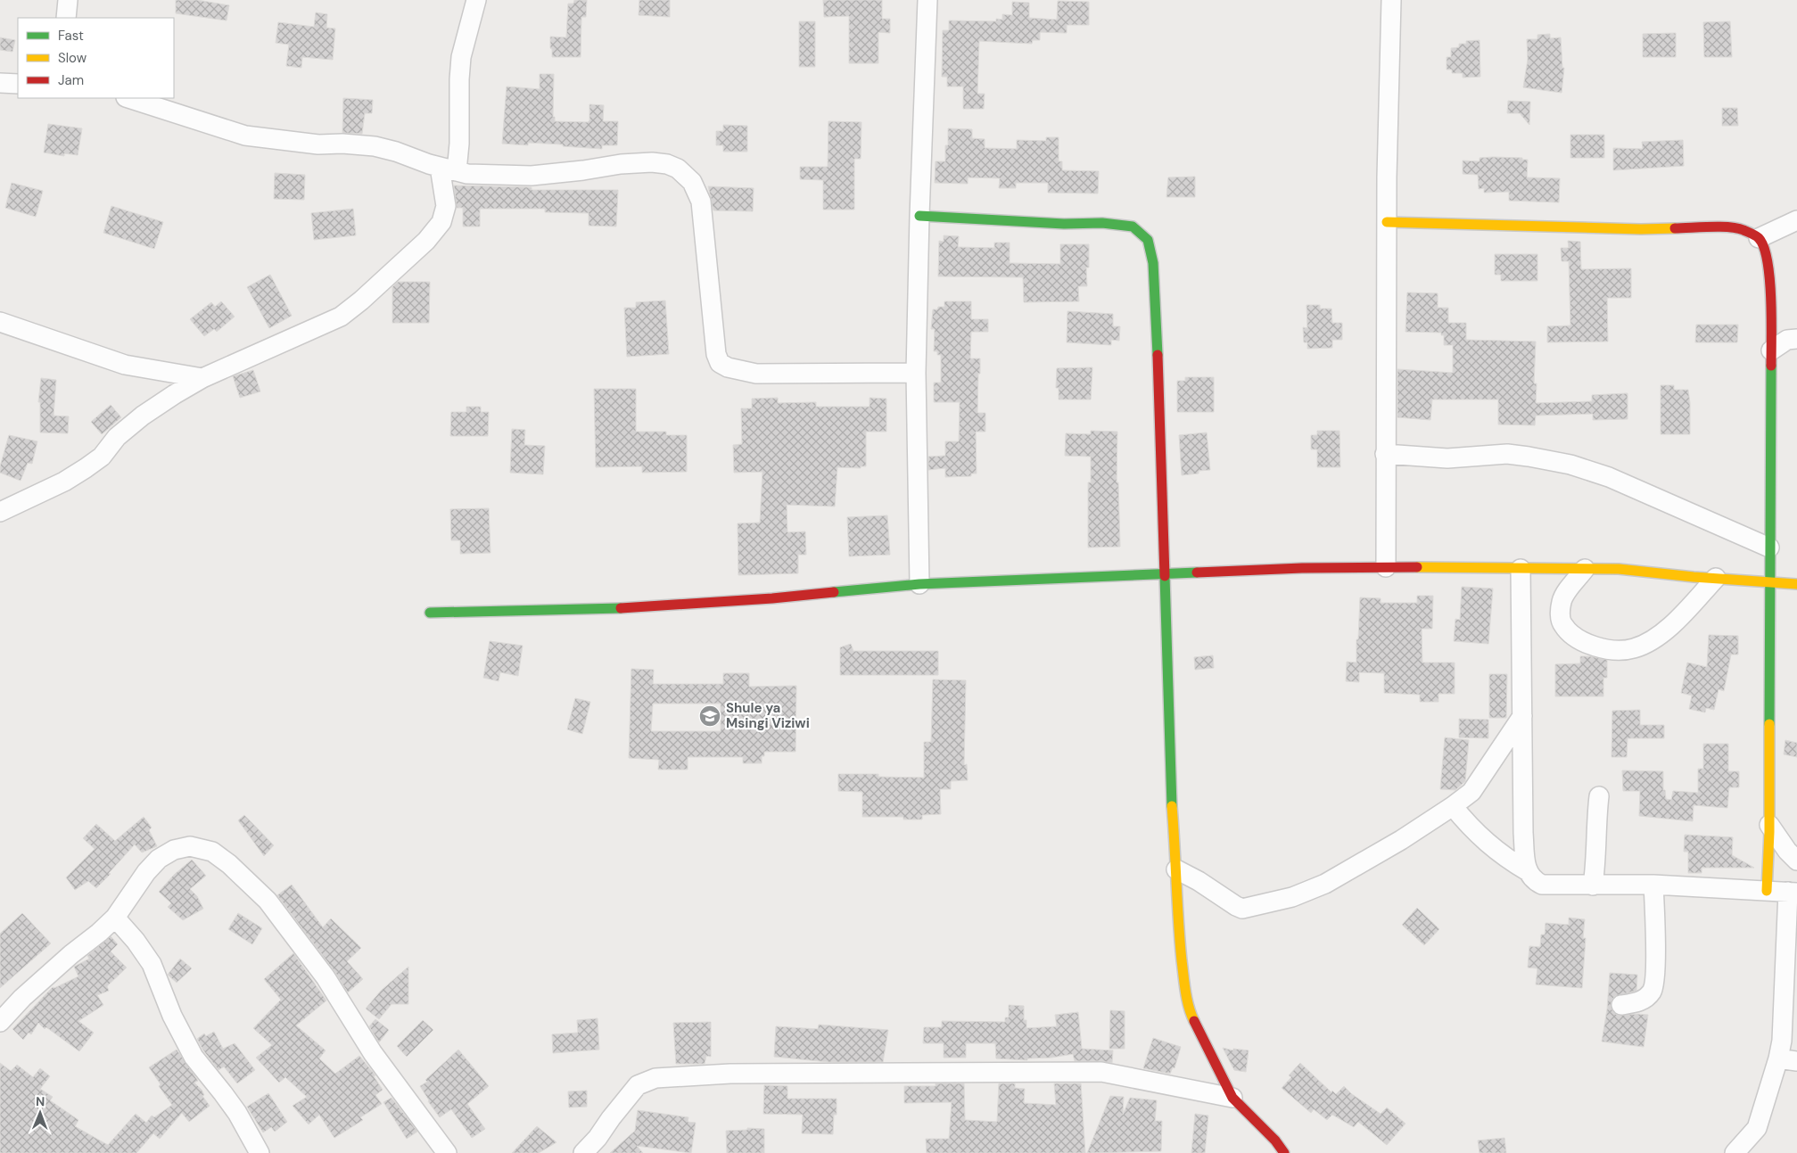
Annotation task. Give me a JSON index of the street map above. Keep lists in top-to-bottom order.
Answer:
{
  "places": {
    "school or university": ["Shule ya Msingi Viziwi"]
  },
  "legend": ["Fast", "Slow", "Jam"],
  "north": "top"
}
